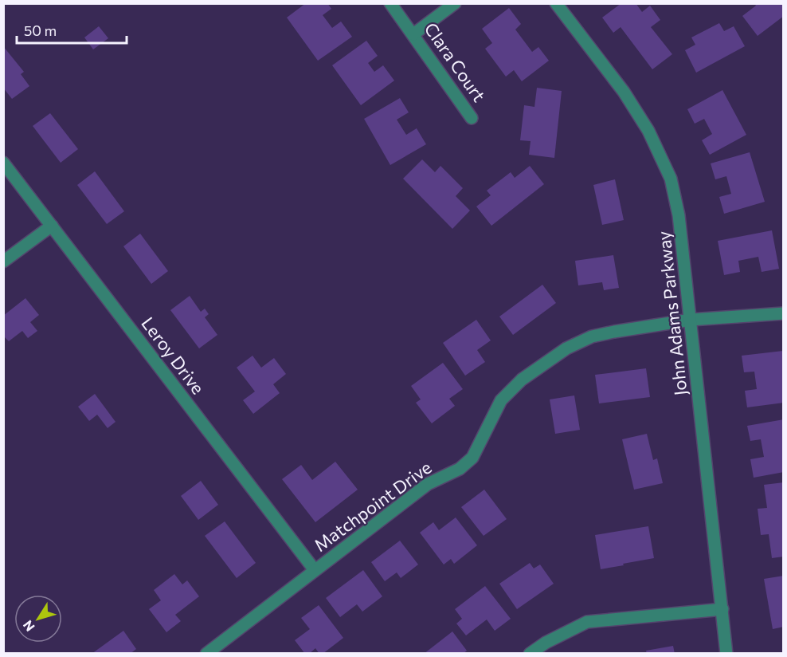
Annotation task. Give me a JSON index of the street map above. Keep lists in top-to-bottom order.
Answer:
{
  "streets": {
    "street": [
      "Clara Court",
      "John Adams Parkway",
      "Leroy Drive",
      "Matchpoint Drive"
    ]
  },
  "crossings": [
    ["John Adams Parkway", "Matchpoint Drive"],
    ["Leroy Drive", "Matchpoint Drive"]
  ],
  "scale_bar": "50 m",
  "north": "bottom left"
}
